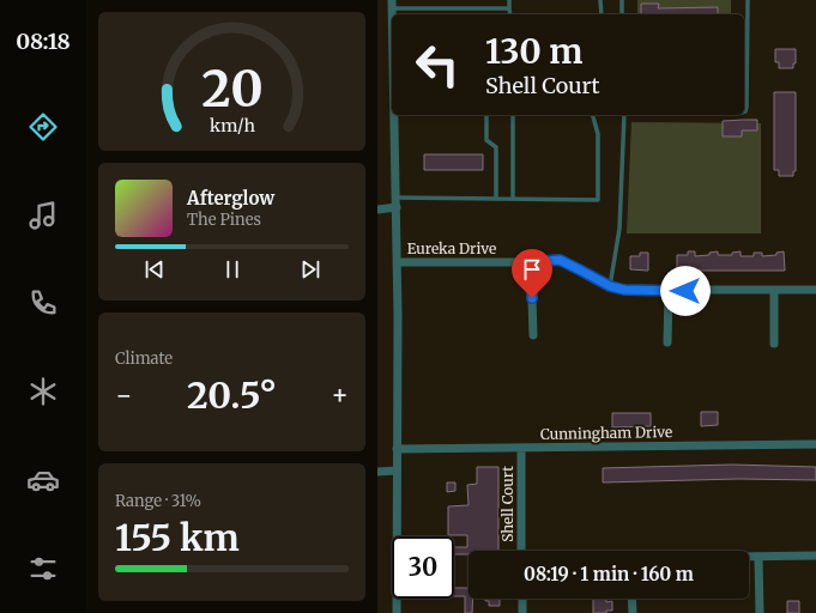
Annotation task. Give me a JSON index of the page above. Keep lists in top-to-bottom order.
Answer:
{
  "streets": {
    "street": ["Eureka Drive", "Cunningham Drive", "Shell Court"]
  },
  "crossings": [
    ["Cunningham Drive", "Shell Court"]
  ],
  "page": {
    "tabs": "08:18",
    "turn": ["130 m", "Shell Court"],
    "song": ["Afterglow", "The Pines"],
    "tile": [
      "Climate",
      ["Range · 31%", "155 km"]
    ],
    "heat": ["−", "20.5°", "+"],
    "limit": "30",
    "trip": "08:19 · 1 min · 160 m",
    "gauge": ["20", "km/h"]
  }
}
